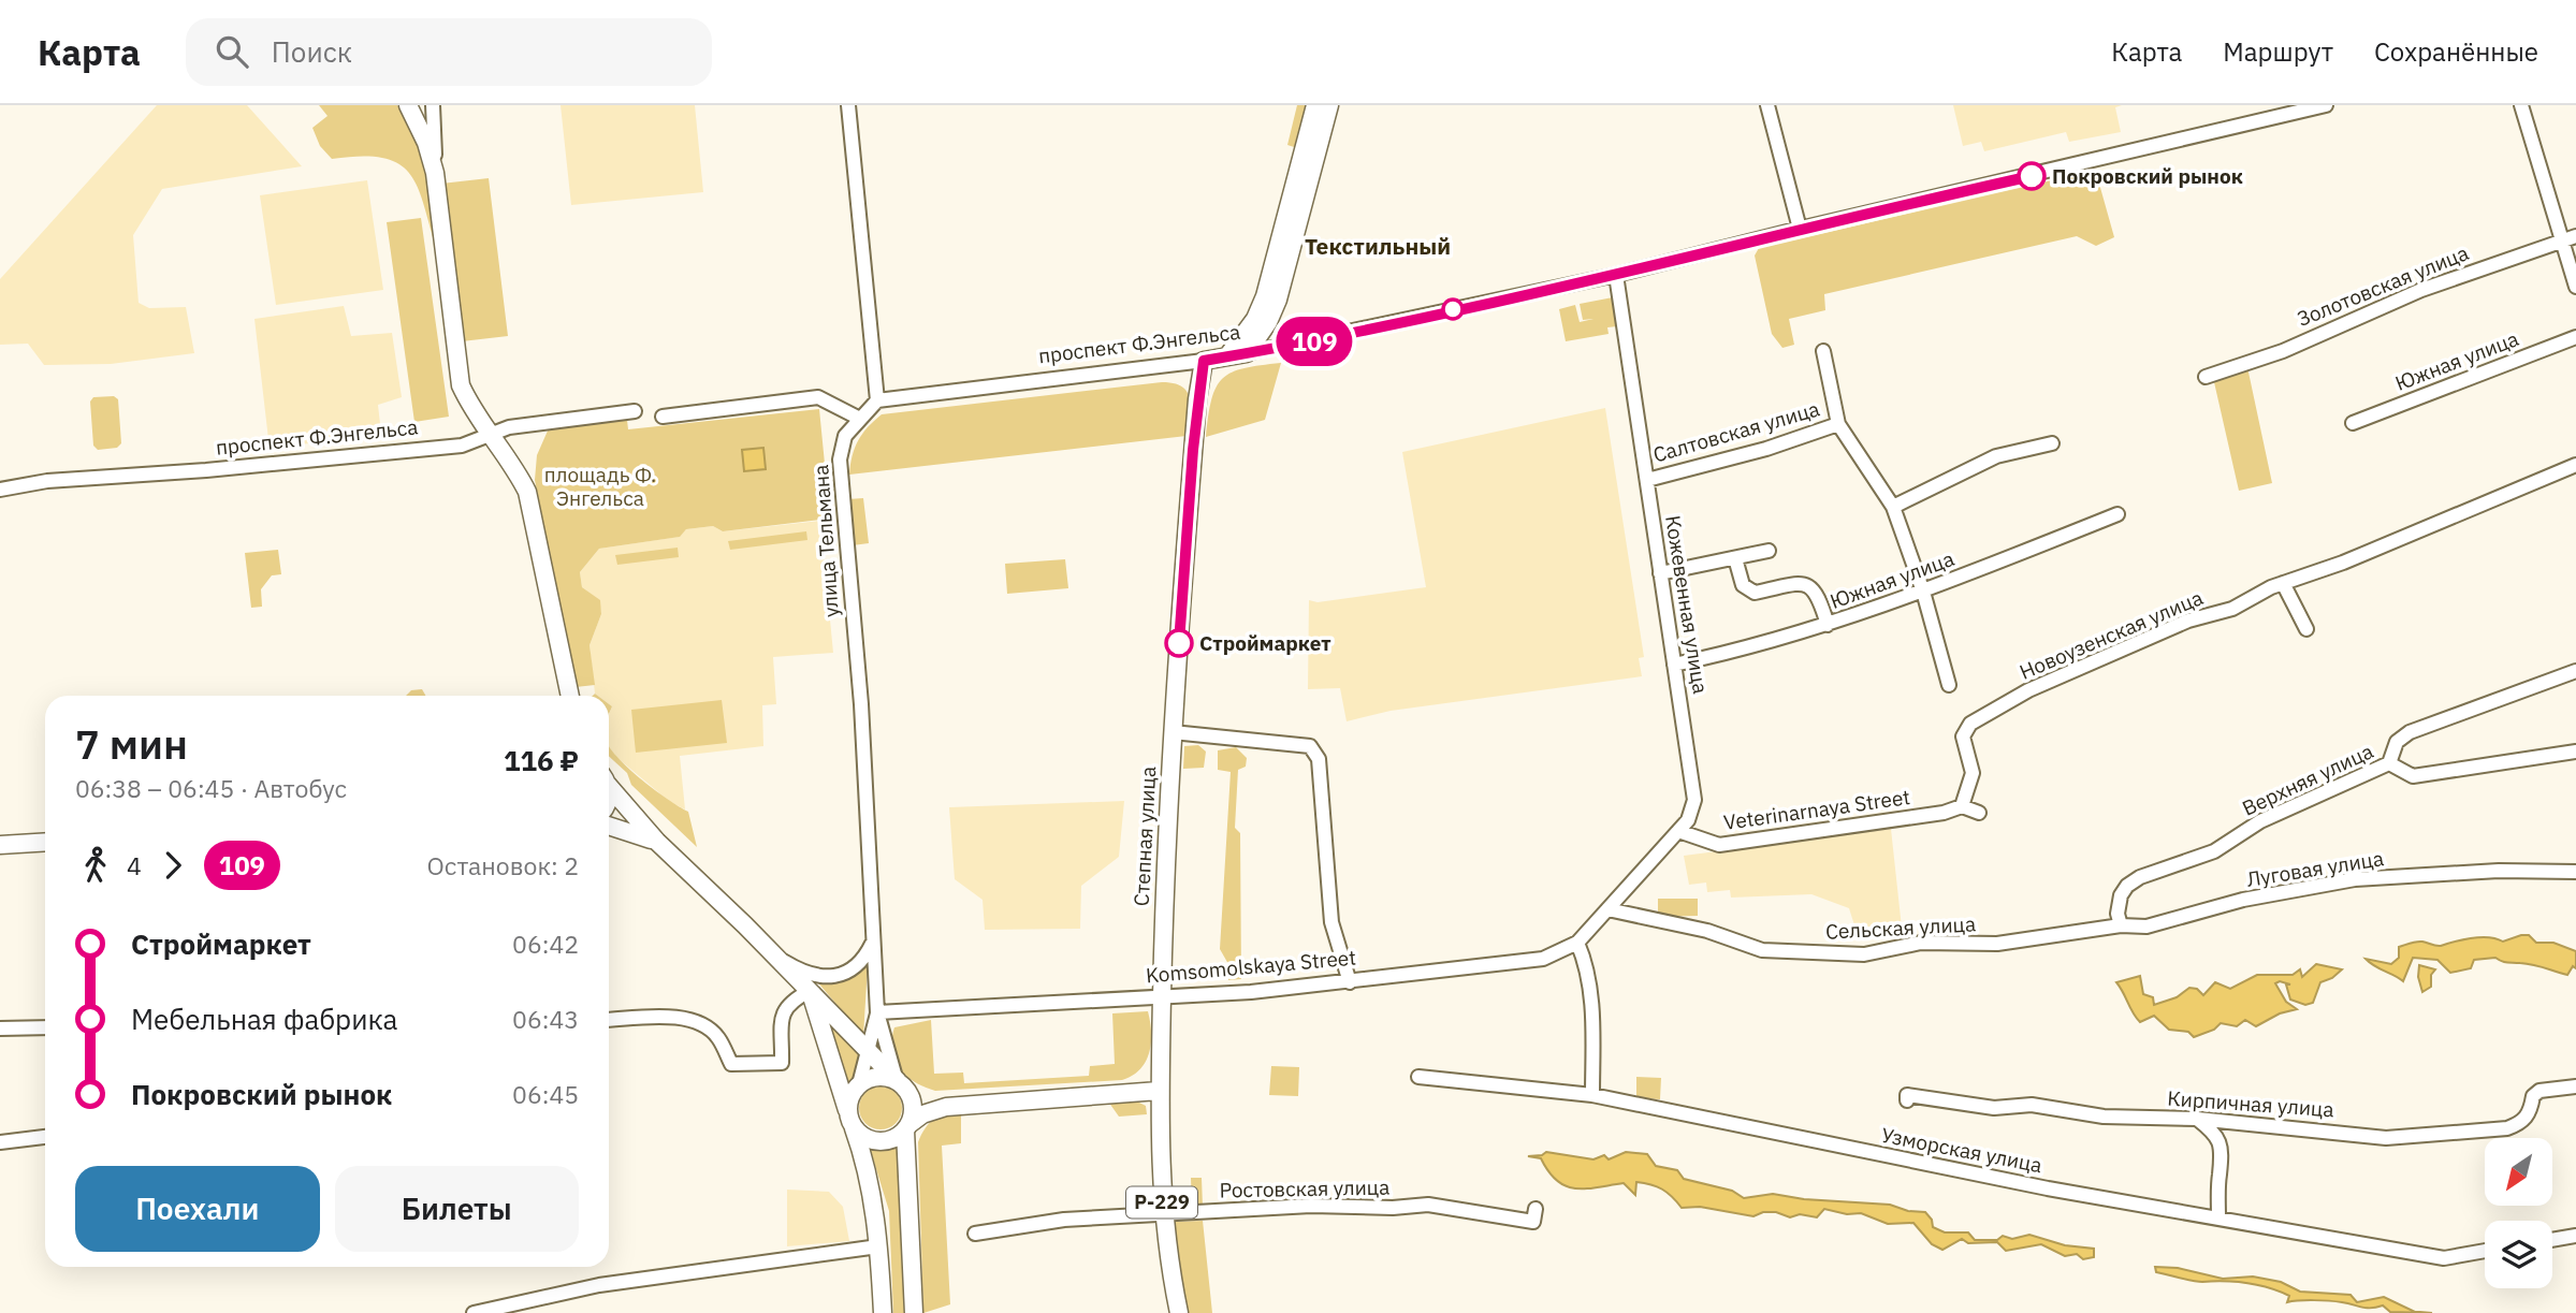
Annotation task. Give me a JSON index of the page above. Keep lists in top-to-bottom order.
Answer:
{
  "streets": {
    "main road": [
      "проспект Ф.Энгельса",
      "улица Тельмана",
      "Степная улица",
      "Р-229"
    ],
    "street": [
      "Золотовская улица",
      "Южная улица",
      "Салтовская улица",
      "Кожевенная улица",
      "Новоузенская улица",
      "Верхняя улица",
      "Veterinarnaya Street",
      "Луговая улица",
      "Сельская улица",
      "Komsomolskaya Street",
      "Кирпичная улица",
      "Узморская улица",
      "Ростовская улица"
    ]
  },
  "crossings": [
    ["проспект Ф.Энгельса", "улица Тельмана"],
    ["проспект Ф.Энгельса", "Кожевенная улица"],
    ["проспект Ф.Энгельса", "Степная улица"],
    ["Южная улица", "Кожевенная улица"],
    ["Салтовская улица", "Кожевенная улица"],
    ["улица Тельмана", "Komsomolskaya Street"],
    ["Кожевенная улица", "Veterinarnaya Street"],
    ["Кожевенная улица", "Сельская улица"],
    ["Кожевенная улица", "Komsomolskaya Street"],
    ["Новоузенская улица", "Veterinarnaya Street"],
    ["Верхняя улица", "Луговая улица"],
    ["Степная улица", "Komsomolskaya Street"],
    ["Степная улица", "Ростовская улица"],
    ["Луговая улица", "Сельская улица"],
    ["Сельская улица", "Komsomolskaya Street"]
  ],
  "districts": ["Текстильный"],
  "parks": ["площадь Ф. Энгельса"],
  "places": ["Покровский рынок", "Строймаркет"],
  "lines": ["bus line 109"],
  "north": "bottom left",
  "page": {
    "header": "Карта",
    "search": "Поиск",
    "nav": ["Карта", "Маршрут", "Сохранённые"],
    "on_map": "109",
    "heading": ["7 мин", "06:38 – 06:45 · Автобус", "116 ₽"],
    "legs": ["4", "109", "Остановок: 2"],
    "list": [
      {
        "name": "Строймаркет",
        "value": "06:42"
      },
      {
        "name": "Мебельная фабрика",
        "value": "06:43"
      },
      {
        "name": "Покровский рынок",
        "value": "06:45"
      }
    ],
    "buttons": ["Поехали", "Билеты"]
  }
}
